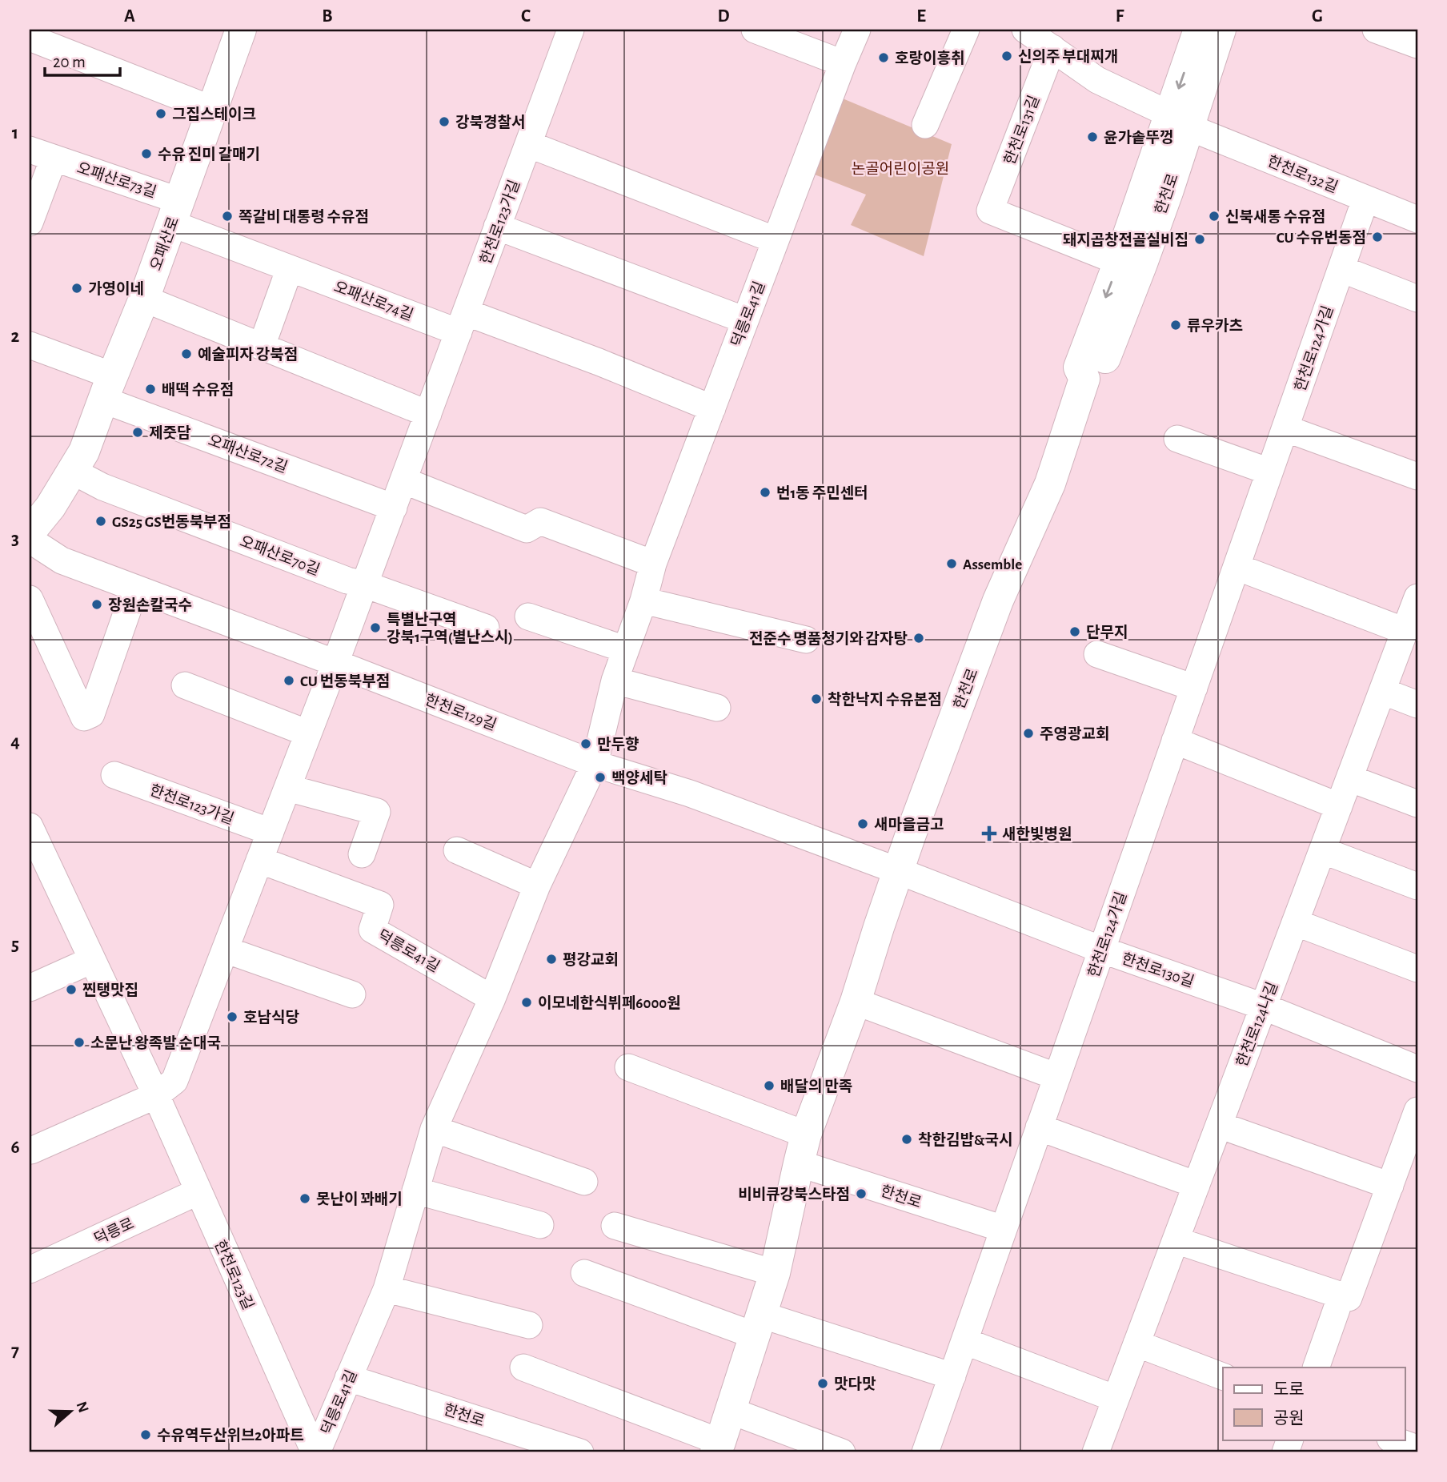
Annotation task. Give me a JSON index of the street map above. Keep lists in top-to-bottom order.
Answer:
{
  "streets": {
    "main road": ["한천로", "오패산로"],
    "street": [
      "한천로131길",
      "한천로132길",
      "오패산로73길",
      "한천로123가길",
      "오패산로74길",
      "덕릉로41길",
      "한천로124가길",
      "오패산로72길",
      "오패산로70길",
      "한천로129길",
      "한천로130길",
      "한천로124나길",
      "덕릉로",
      "한천로123길"
    ]
  },
  "crossings": [
    ["한천로131길", "한천로"],
    ["한천로132길", "한천로"],
    ["한천로132길", "한천로124가길"],
    ["오패산로73길", "오패산로"],
    ["오패산로73길", "오패산로74길"],
    ["한천로", "덕릉로41길"],
    ["한천로", "한천로124가길"],
    ["한천로", "한천로129길"],
    ["한천로", "한천로130길"],
    ["한천로123가길", "오패산로74길"],
    ["한천로123가길", "덕릉로41길"],
    ["한천로123가길", "오패산로72길"],
    ["한천로123가길", "오패산로70길"],
    ["한천로123가길", "한천로129길"],
    ["한천로123가길", "한천로123길"],
    ["오패산로", "오패산로74길"],
    ["오패산로", "오패산로72길"],
    ["오패산로", "오패산로70길"],
    ["오패산로74길", "덕릉로41길"],
    ["덕릉로41길", "한천로129길"],
    ["덕릉로41길", "한천로123길"],
    ["한천로124가길", "한천로130길"],
    ["한천로129길", "한천로130길"],
    ["한천로130길", "한천로124나길"],
    ["덕릉로", "한천로123길"]
  ],
  "parks": ["논골어린이공원"],
  "places": {
    "other": [
      "신의주 부대찌개",
      "호랑이흥취",
      "그집스테이크",
      "강북경찰서",
      "윤가솥뚜껑",
      "수유 진미 갈매기",
      "쪽갈비 대통령 수유점",
      "신북새통 수유점",
      "CU 수유번동점",
      "돼지곱창전골실비집",
      "가영이네",
      "류우카츠",
      "예술피자 강북점",
      "배떡 수유점",
      "제줏담",
      "번1동 주민센터",
      "GS25 GS번동북부점",
      "Assemble",
      "장원손칼국수",
      "특별난구역 강북1구역(별난스시)",
      "단무지",
      "전준수 명품청기와 감자탕",
      "CU 번동북부점",
      "착한낙지 수유본점",
      "주영광교회",
      "만두향",
      "백양세탁",
      "새마을금고",
      "평강교회",
      "찐탱맛집",
      "이모네한식뷔페6000원",
      "호남식당",
      "소문난 왕족발 순대국",
      "배달의 만족",
      "착한김밥&국시",
      "비비큐강북스타점",
      "못난이 꽈배기",
      "맛다맛",
      "수유역두산위브2아파트"
    ],
    "health": ["새한빛병원"]
  },
  "legend": ["도로", "공원"],
  "scale_bar": "20 m",
  "north": "right",
  "grid": {
    "columns": [
      "A",
      "B",
      "C",
      "D",
      "E",
      "F",
      "G"
    ],
    "rows": [
      "1",
      "2",
      "3",
      "4",
      "5",
      "6",
      "7"
    ]
  }
}
